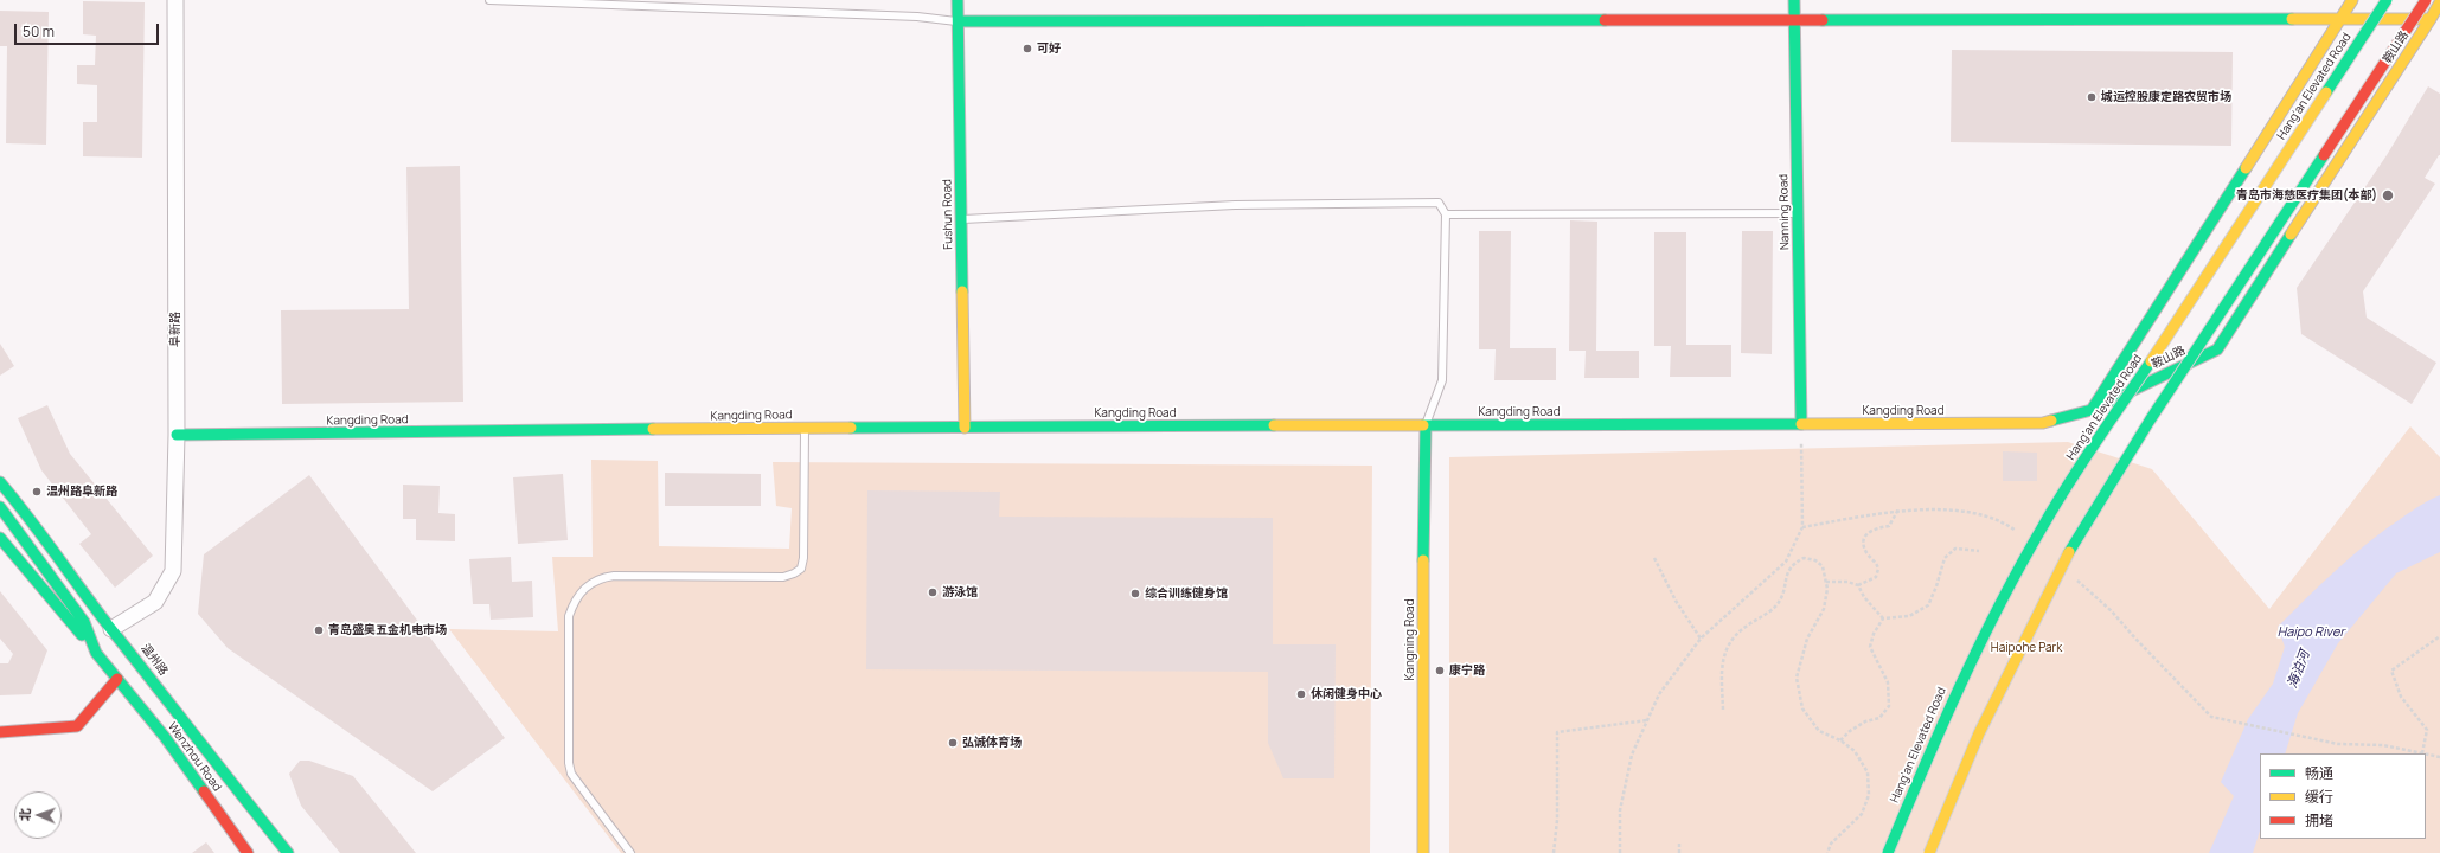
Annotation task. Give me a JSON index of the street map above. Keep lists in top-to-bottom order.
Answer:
{
  "streets": {
    "main road": [
      "鞍山路",
      "Hang'an Elevated Road",
      "Nanning Road",
      "Fushun Road",
      "Kangding Road",
      "Kangning Road",
      "温州路",
      "Wenzhou Road"
    ],
    "street": ["阜新路"]
  },
  "crossings": [
    ["鞍山路", "Nanning Road"],
    ["鞍山路", "Fushun Road"],
    ["鞍山路", "Kangding Road"],
    ["Nanning Road", "Kangding Road"],
    ["Fushun Road", "Kangding Road"],
    ["阜新路", "Kangding Road"],
    ["阜新路", "温州路"],
    ["Kangding Road", "Kangning Road"]
  ],
  "water": ["Haipo River", "海泊河"],
  "parks": ["Haipohe Park"],
  "places": [
    "可好",
    "城运控股康定路农贸市场",
    "青岛市海慈医疗集团(本部)",
    "温州路阜新路",
    "游泳馆",
    "综合训练健身馆",
    "青岛盛奥五金机电市场",
    "康宁路",
    "休闲健身中心",
    "弘诚体育场"
  ],
  "legend": ["畅通", "缓行", "拥堵"],
  "scale_bar": "50 m",
  "north": "left"
}
